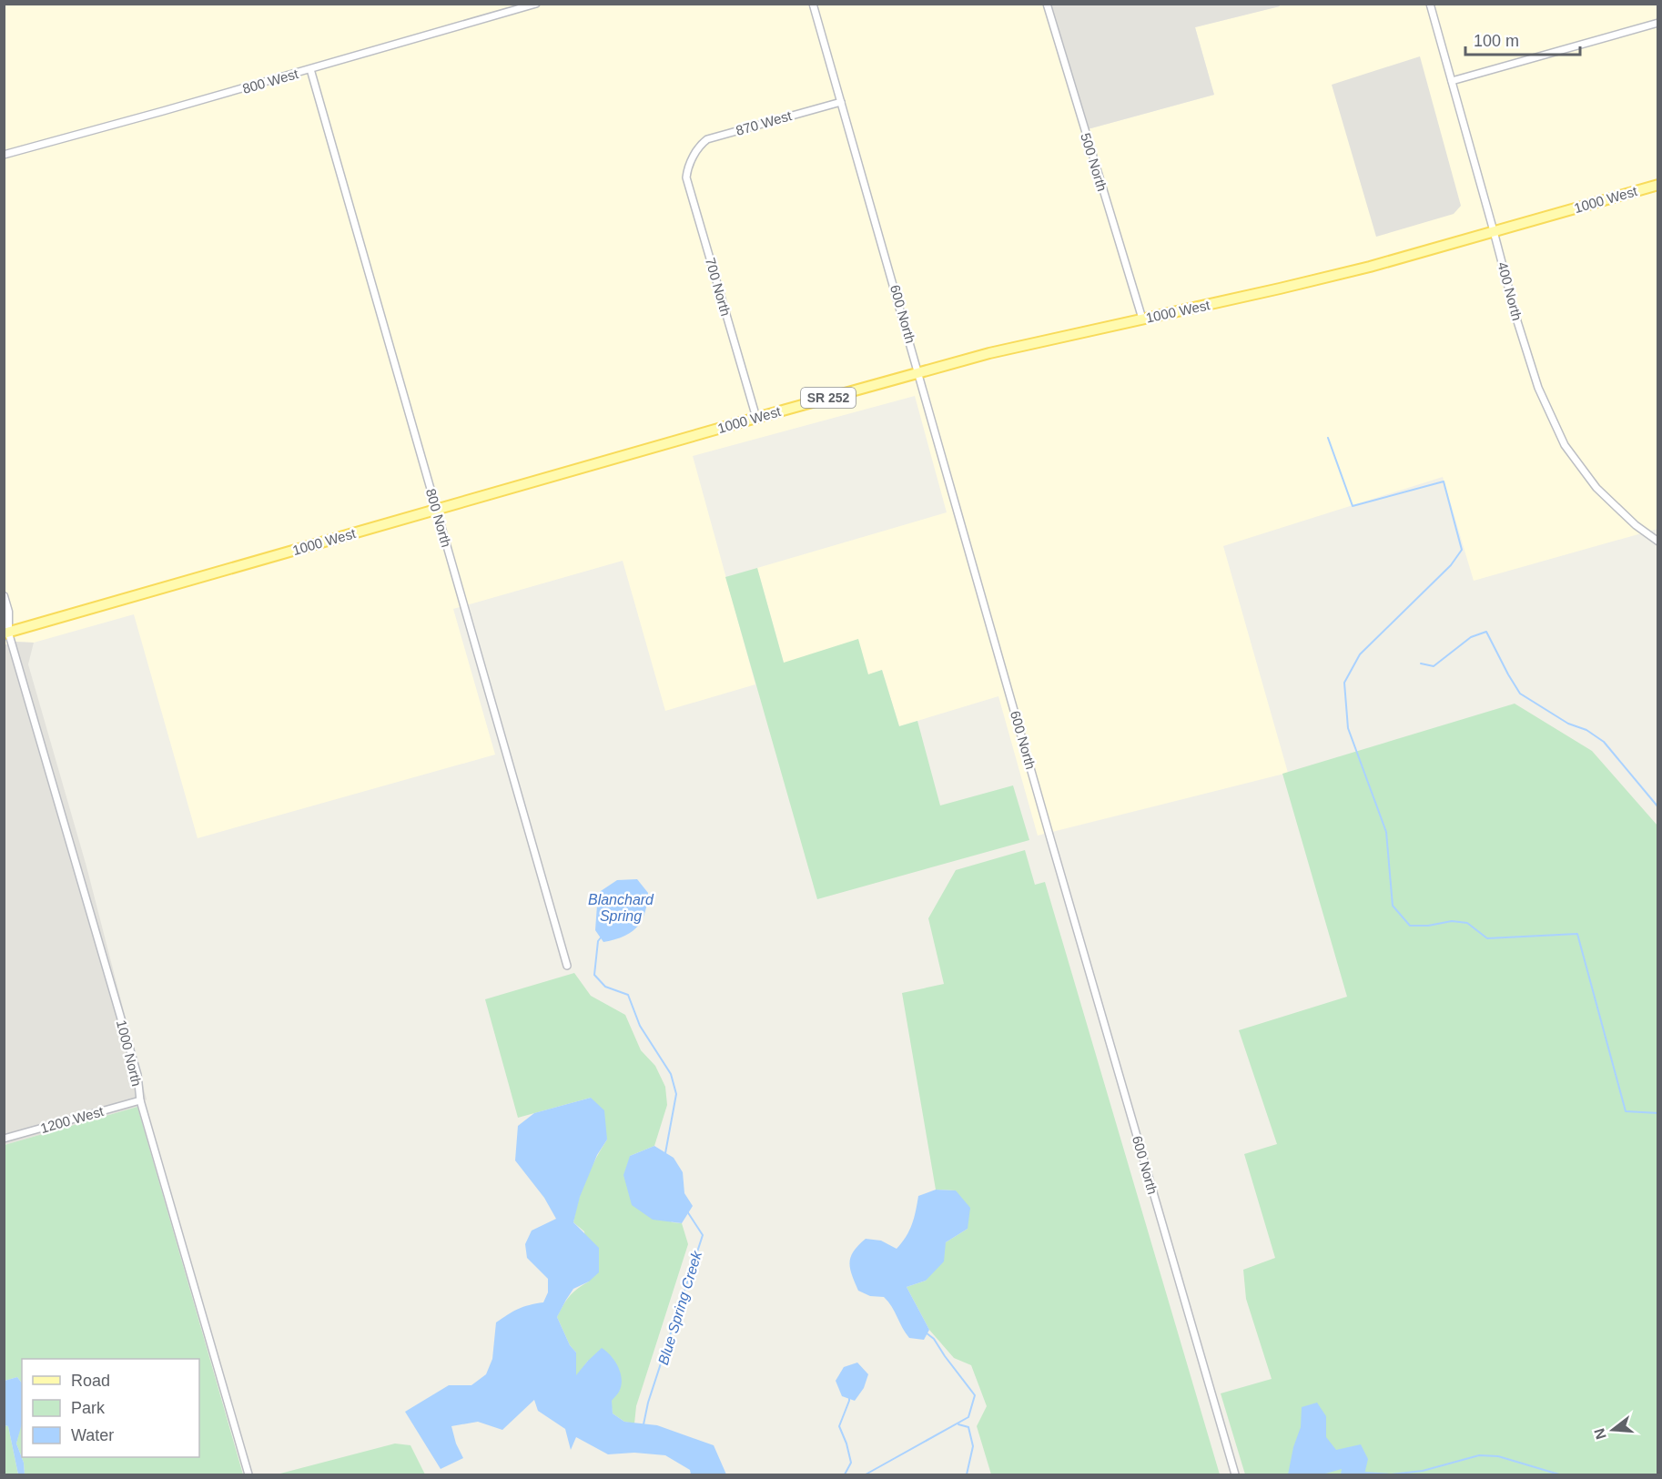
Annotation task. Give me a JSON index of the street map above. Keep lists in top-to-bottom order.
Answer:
{
  "streets": {
    "main road": ["1000 West", "SR 252"],
    "street": [
      "800 West",
      "870 West",
      "500 North",
      "700 North",
      "400 North",
      "600 North",
      "800 North",
      "1000 North",
      "1200 West"
    ]
  },
  "crossings": [
    ["800 West", "800 North"],
    ["870 West", "700 North"],
    ["870 West", "600 North"],
    ["500 North", "1000 West"],
    ["1000 West", "700 North"],
    ["1000 West", "400 North"],
    ["1000 West", "600 North"],
    ["1000 West", "800 North"],
    ["1000 West", "1000 North"],
    ["1000 North", "1200 West"]
  ],
  "water": ["Blanchard Spring", "Blue Spring Creek"],
  "legend": ["Road", "Park", "Water"],
  "scale_bar": "100 m",
  "north": "left"
}
